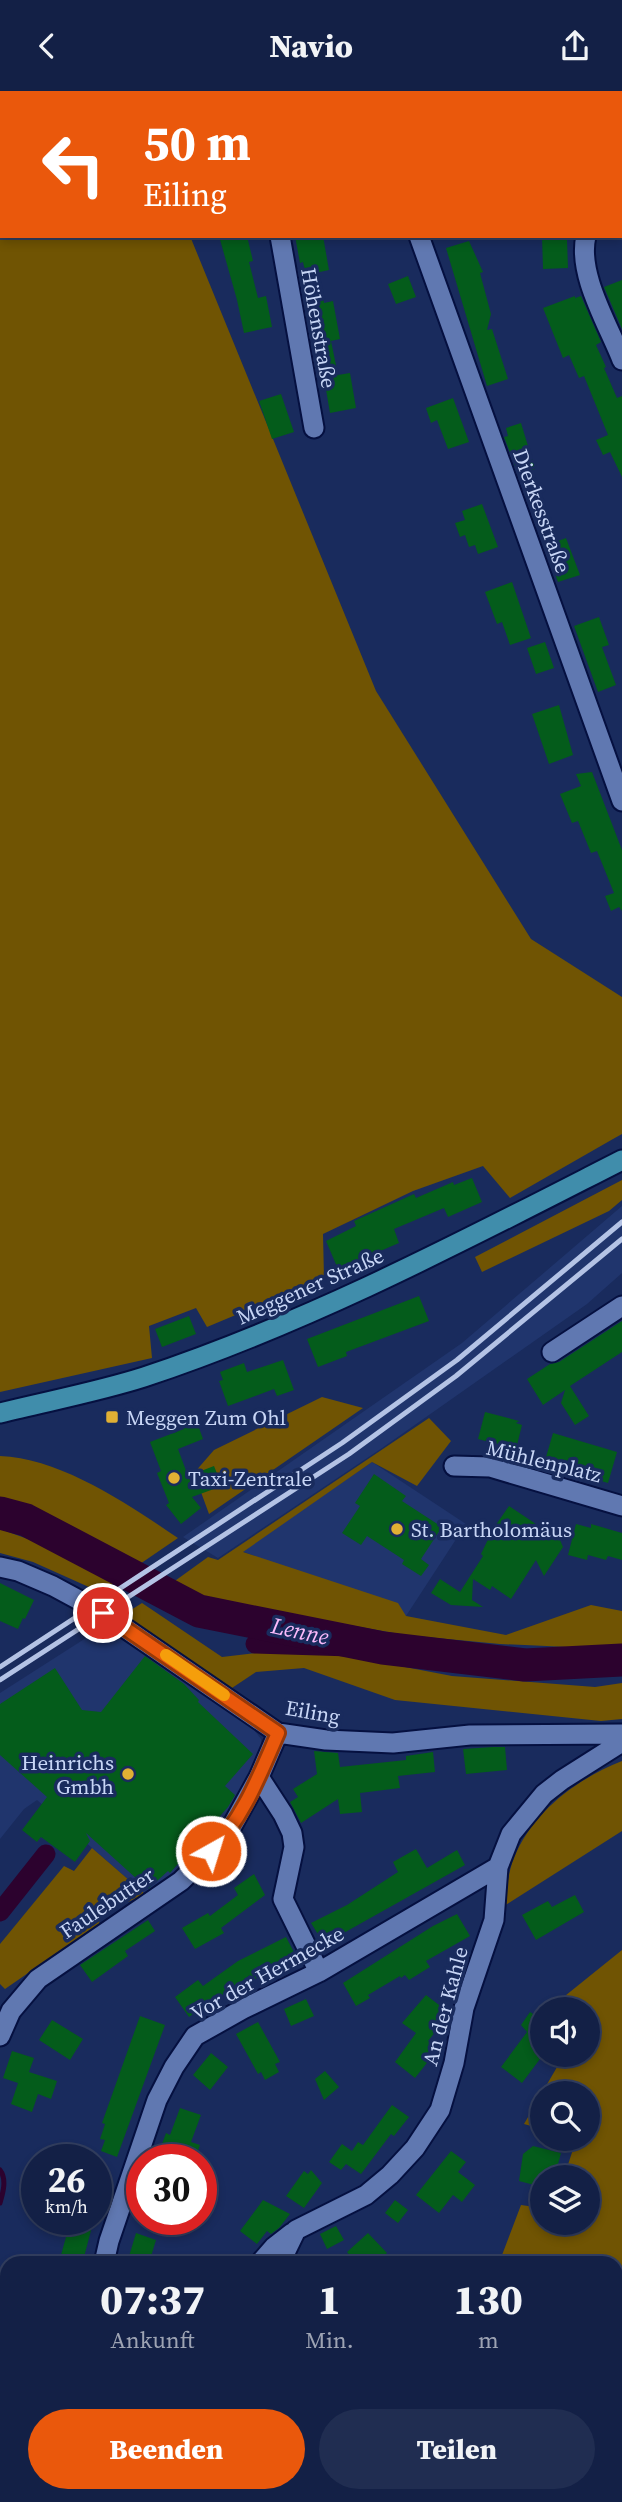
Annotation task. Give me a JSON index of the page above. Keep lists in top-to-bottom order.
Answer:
{
  "streets": {
    "main road": ["Meggener Straße"],
    "street": [
      "Höhenstraße",
      "Dierkesstraße",
      "Mühlenplatz",
      "Eiling",
      "Faulebutter",
      "Vor der Hermecke",
      "An der Kahle"
    ]
  },
  "crossings": [
    ["Eiling", "Faulebutter"],
    ["Vor der Hermecke", "An der Kahle"]
  ],
  "water": ["Lenne"],
  "places": {
    "transit": ["Meggen Zum Ohl"],
    "other": ["Taxi-Zentrale", "St. Bartholomäus", "Heinrichs Gmbh"]
  },
  "page": {
    "header": "Navio",
    "turn": ["50 m", "Eiling"],
    "speed": "26 km/h",
    "limit": "30",
    "eta": [
      "07:37",
      "Ankunft",
      "1",
      "Min.",
      "130",
      "m"
    ],
    "buttons": ["Beenden", "Teilen"]
  }
}
